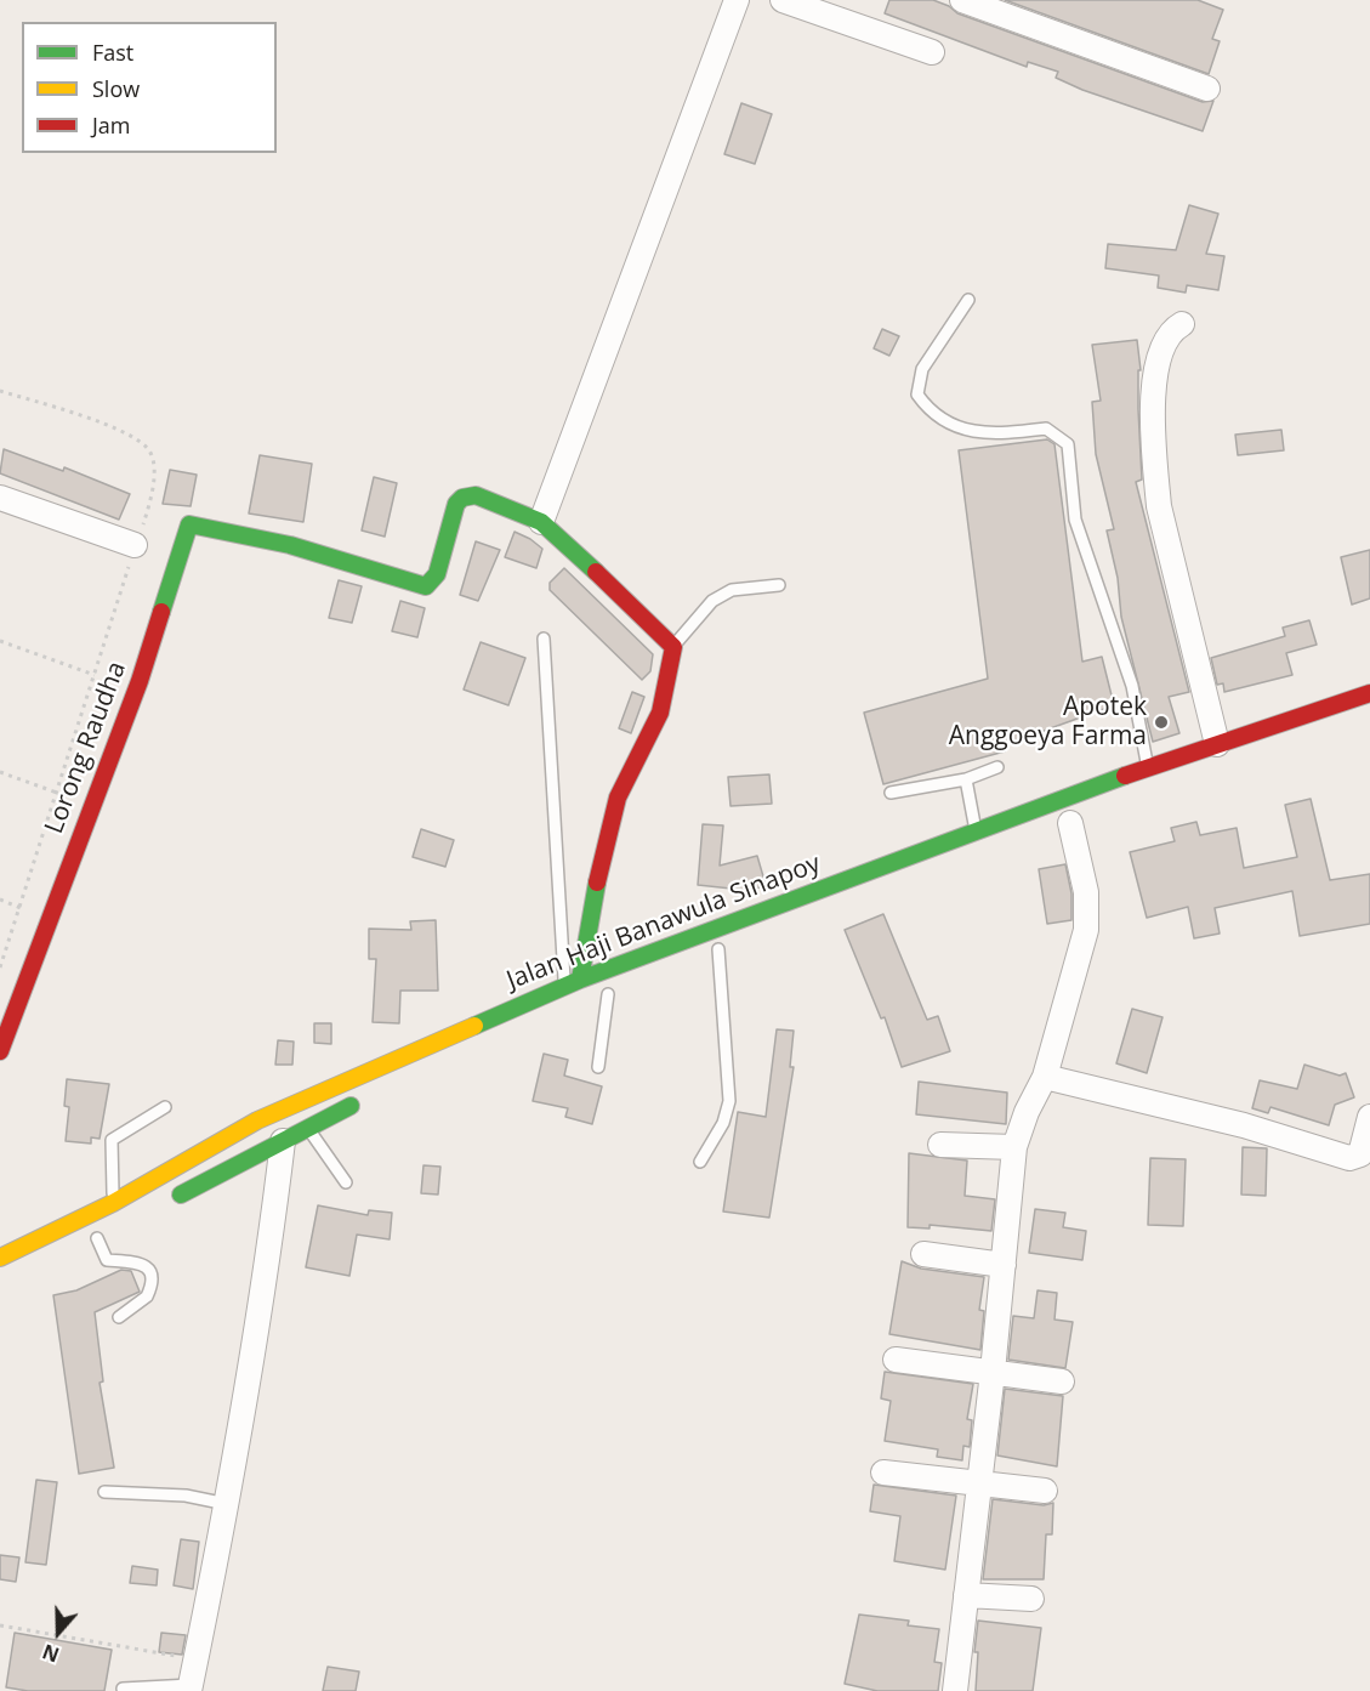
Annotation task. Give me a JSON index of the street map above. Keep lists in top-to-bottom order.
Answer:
{
  "streets": {
    "main road": ["Lorong Raudha", "Jalan Haji Banawula Sinapoy"]
  },
  "places": ["Apotek Anggoeya Farma"],
  "legend": ["Fast", "Slow", "Jam"],
  "north": "bottom"
}
